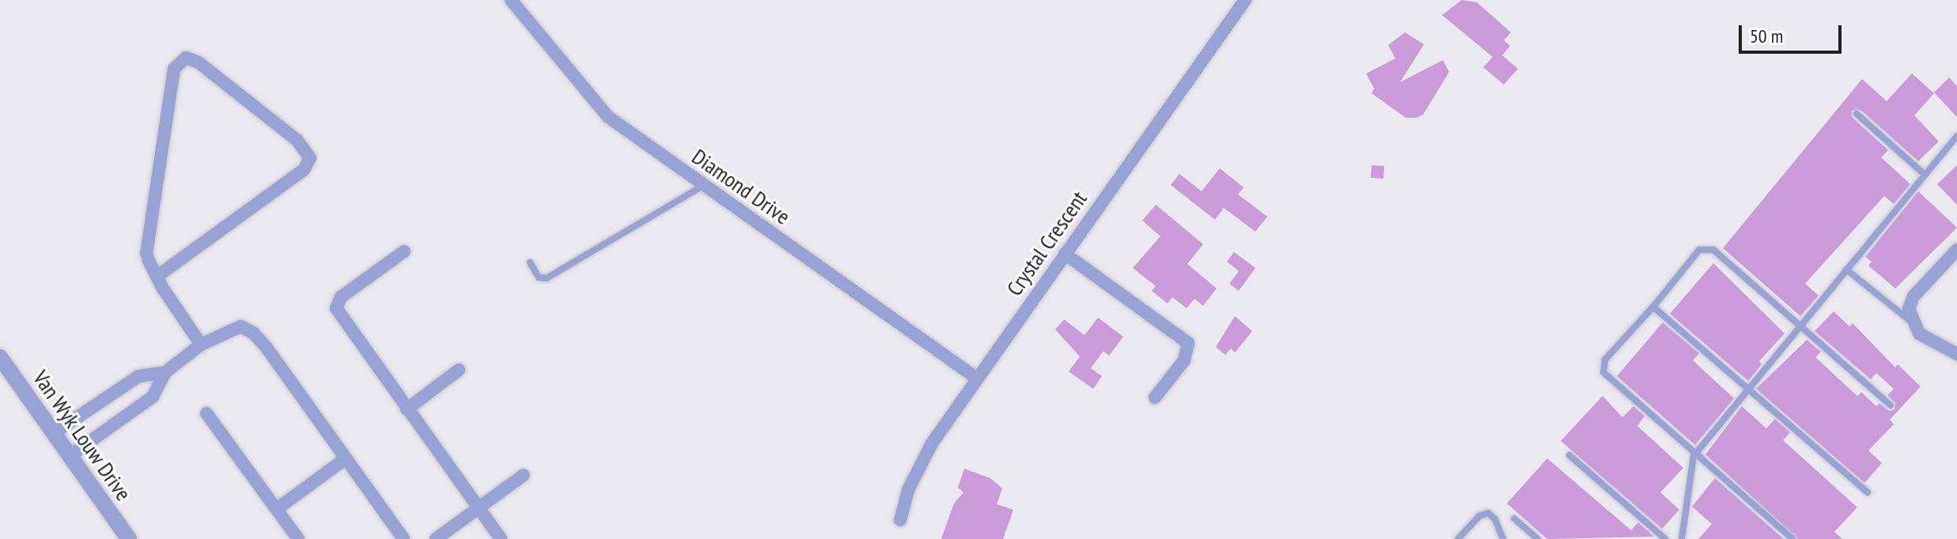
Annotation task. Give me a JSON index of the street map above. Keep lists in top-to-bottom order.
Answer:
{
  "streets": {
    "street": ["Diamond Drive", "Crystal Crescent", "Van Wyk Louw Drive"]
  },
  "crossings": [
    ["Diamond Drive", "Crystal Crescent"]
  ],
  "scale_bar": "50 m"
}
